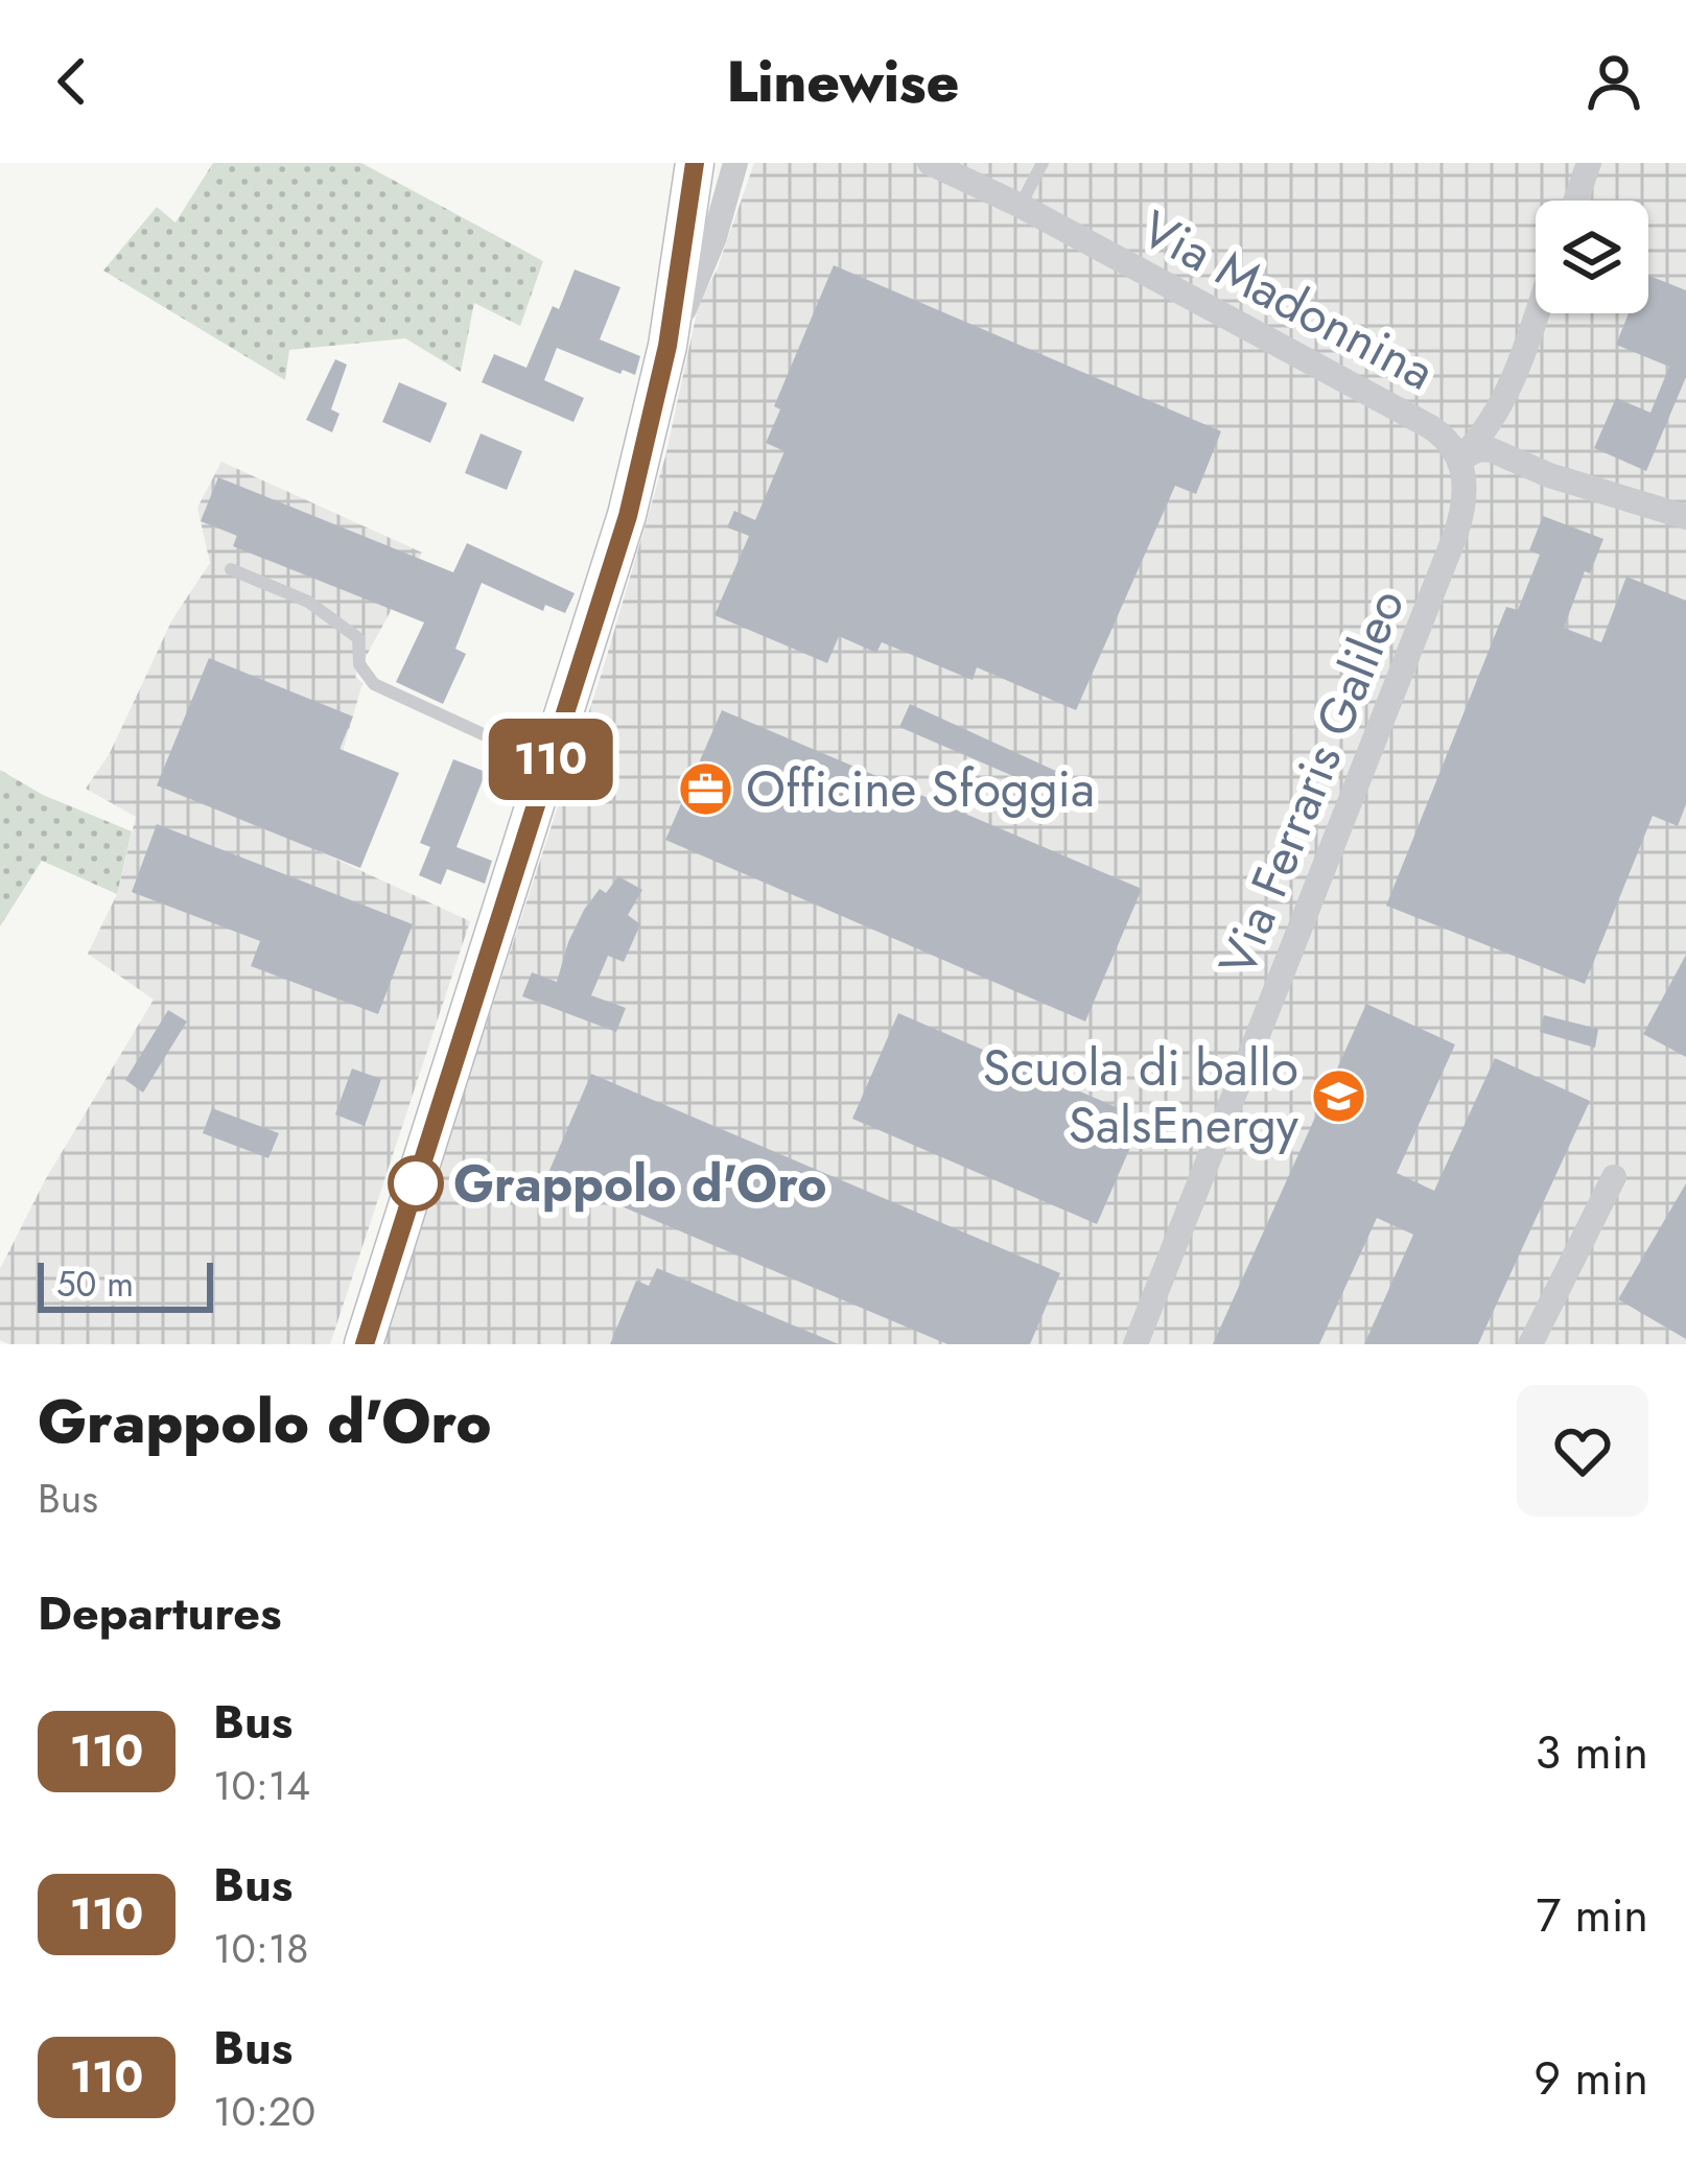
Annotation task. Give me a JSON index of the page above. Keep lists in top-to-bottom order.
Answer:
{
  "streets": {
    "street": ["Via Madonnina", "Via Ferraris Galileo"]
  },
  "crossings": [
    ["Via Madonnina", "Via Ferraris Galileo"]
  ],
  "places": {
    "office": ["Officine Sfoggia"],
    "school or university": ["Scuola di ballo SalsEnergy"],
    "other": ["Grappolo d'Oro"]
  },
  "lines": ["bus line 110"],
  "scale_bar": "50 m",
  "page": {
    "header": "Linewise",
    "on_map": "110",
    "scale": "50 m",
    "heading": [
      ["Grappolo d'Oro", "Bus"],
      "Departures"
    ],
    "list": [
      {
        "mark": "110",
        "name": "Bus",
        "note": "10:14",
        "value": "3 min"
      },
      {
        "mark": "110",
        "name": "Bus",
        "note": "10:18",
        "value": "7 min"
      },
      {
        "mark": "110",
        "name": "Bus",
        "note": "10:20",
        "value": "9 min"
      }
    ]
  }
}
